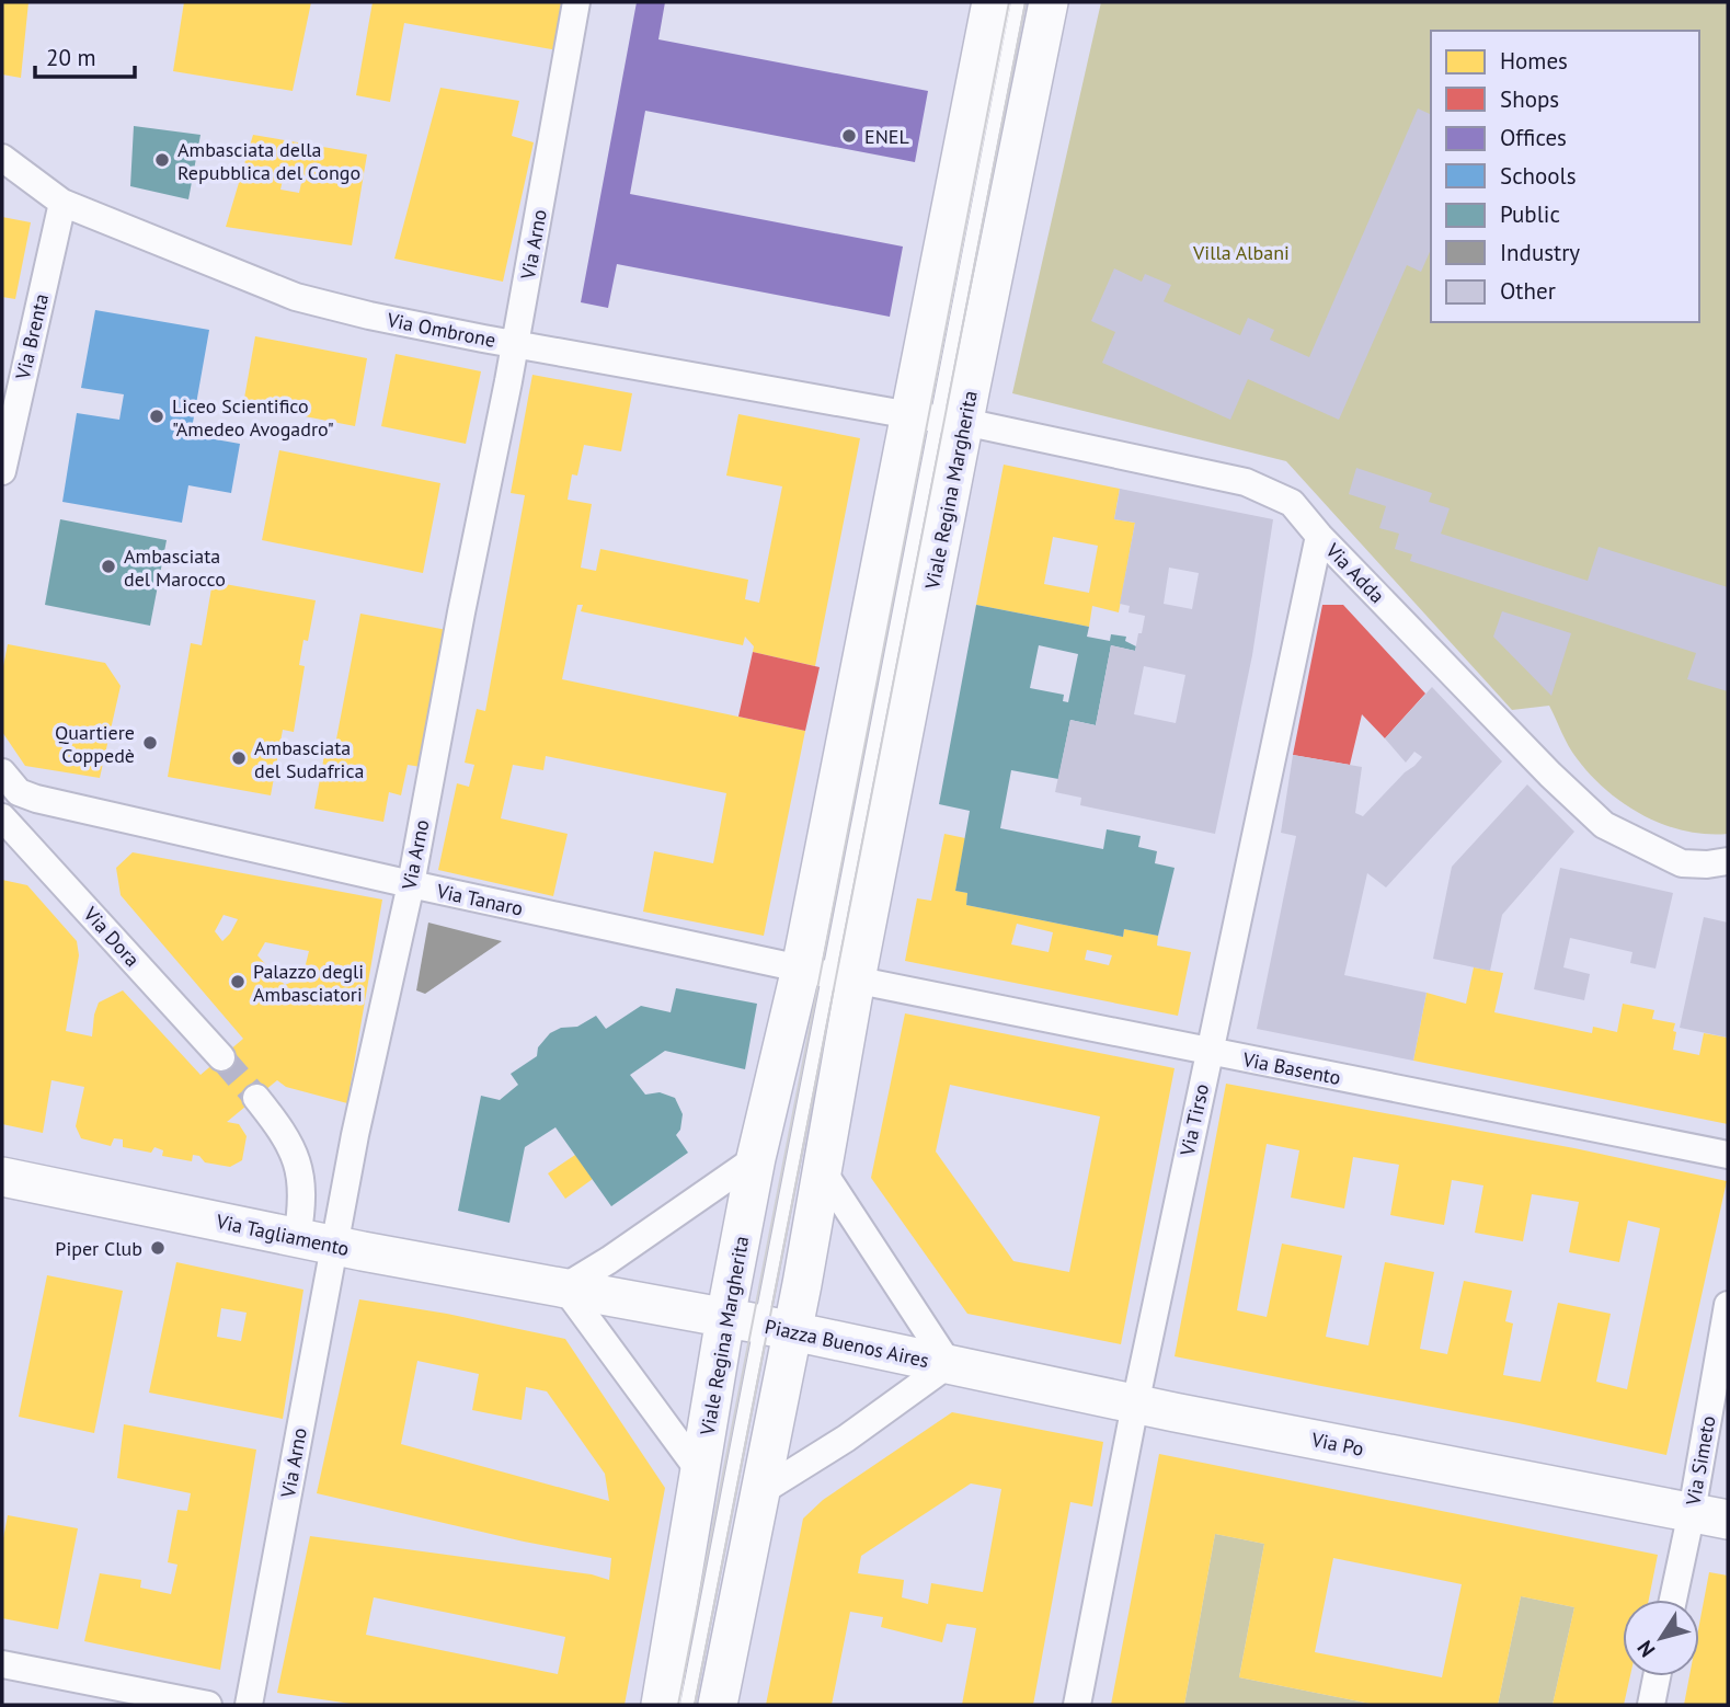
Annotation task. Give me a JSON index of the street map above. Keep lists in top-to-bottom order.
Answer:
{
  "streets": {
    "main road": [
      "Viale Regina Margherita",
      "Via Tagliamento",
      "Piazza Buenos Aires",
      "Via Po"
    ],
    "street": [
      "Via Arno",
      "Via Ombrone",
      "Via Brenta",
      "Via Adda",
      "Via Tanaro",
      "Via Dora",
      "Via Basento",
      "Via Tirso",
      "Via Simeto"
    ]
  },
  "crossings": [
    ["Via Arno", "Via Ombrone"],
    ["Via Arno", "Via Tanaro"],
    ["Via Arno", "Via Tagliamento"],
    ["Via Ombrone", "Via Brenta"],
    ["Via Ombrone", "Viale Regina Margherita"],
    ["Via Ombrone", "Via Adda"],
    ["Viale Regina Margherita", "Via Adda"],
    ["Viale Regina Margherita", "Via Tanaro"],
    ["Viale Regina Margherita", "Via Basento"],
    ["Viale Regina Margherita", "Piazza Buenos Aires"],
    ["Via Adda", "Via Tirso"],
    ["Via Tanaro", "Via Basento"],
    ["Via Basento", "Via Tirso"],
    ["Via Tirso", "Via Po"],
    ["Via Tagliamento", "Piazza Buenos Aires"],
    ["Piazza Buenos Aires", "Via Po"],
    ["Via Po", "Via Simeto"]
  ],
  "parks": ["Villa Albani"],
  "places": [
    "ENEL",
    "Ambasciata della Repubblica del Congo",
    "Liceo Scientifico \"Amedeo Avogadro\"",
    "Ambasciata del Marocco",
    "Quartiere Coppedè",
    "Ambasciata del Sudafrica",
    "Palazzo degli Ambasciatori",
    "Piper Club"
  ],
  "legend": [
    "Homes",
    "Shops",
    "Offices",
    "Schools",
    "Public",
    "Industry",
    "Other"
  ],
  "scale_bar": "20 m",
  "north": "bottom left"
}
